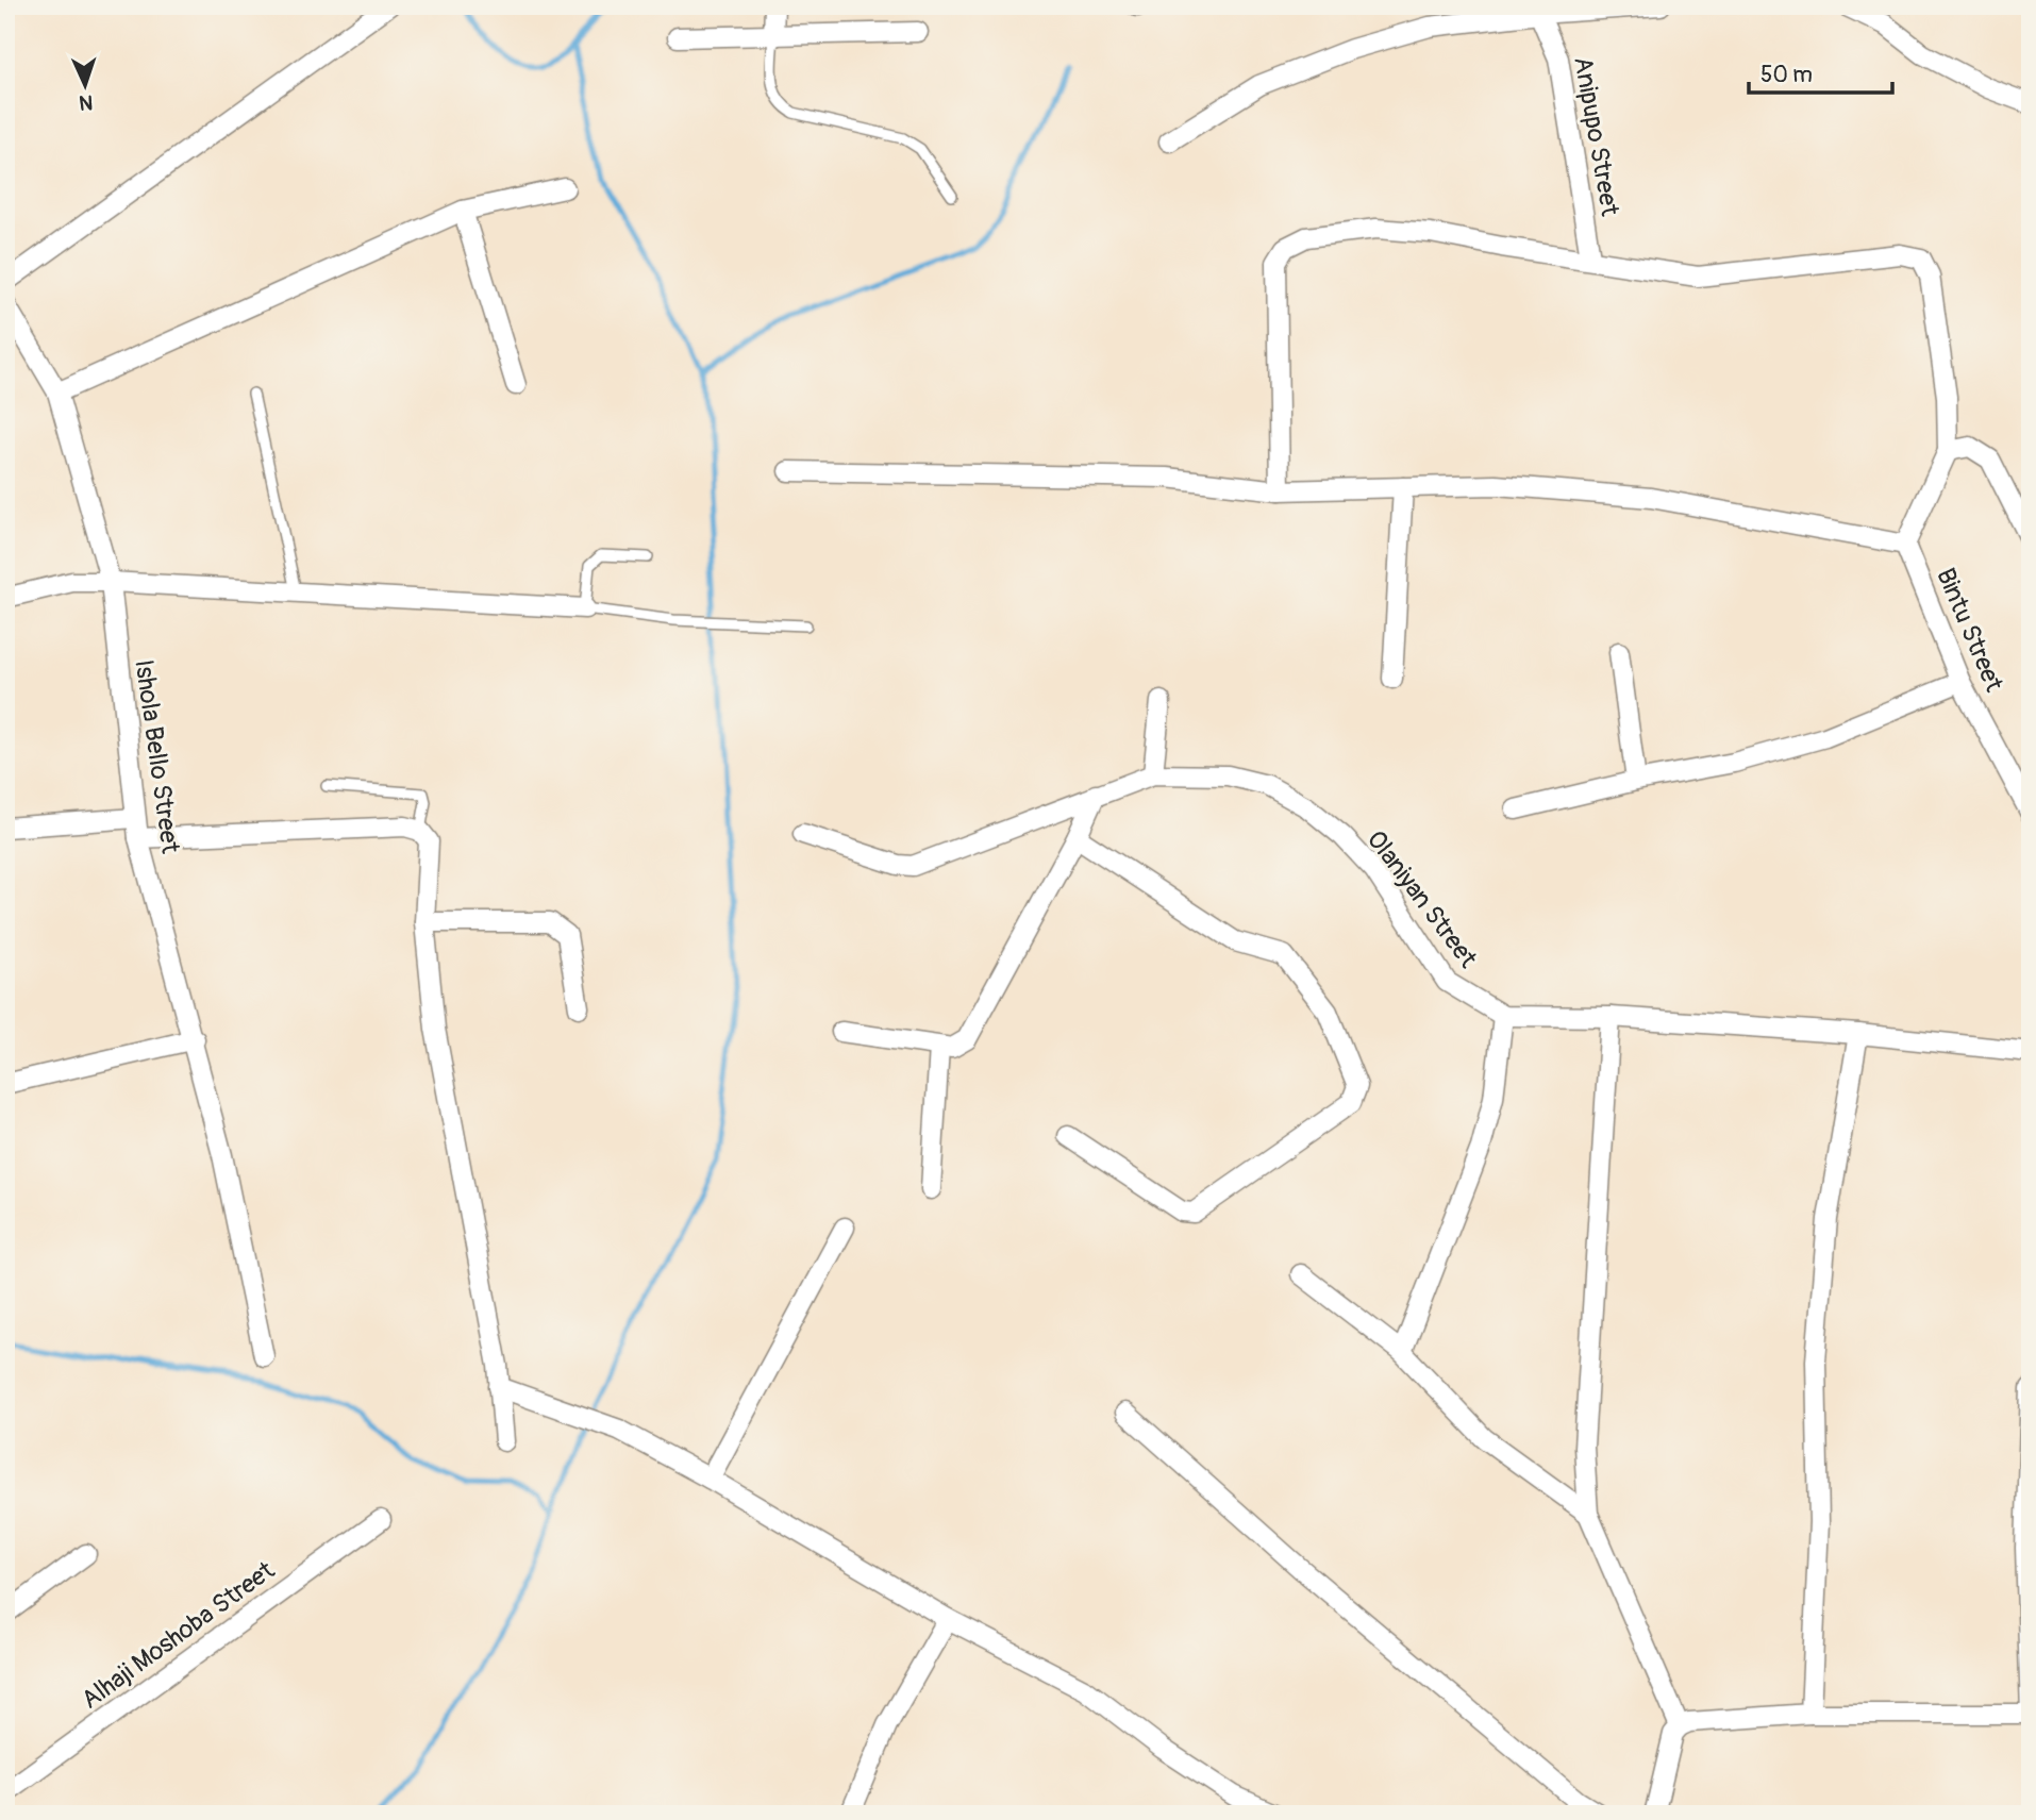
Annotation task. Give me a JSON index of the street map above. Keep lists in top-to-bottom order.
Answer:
{
  "streets": {
    "street": [
      "Anipupo Street",
      "Bintu Street",
      "Ishola Bello Street",
      "Olaniyan Street",
      "Alhaji Moshoba Street"
    ]
  },
  "scale_bar": "50 m",
  "north": "bottom"
}
